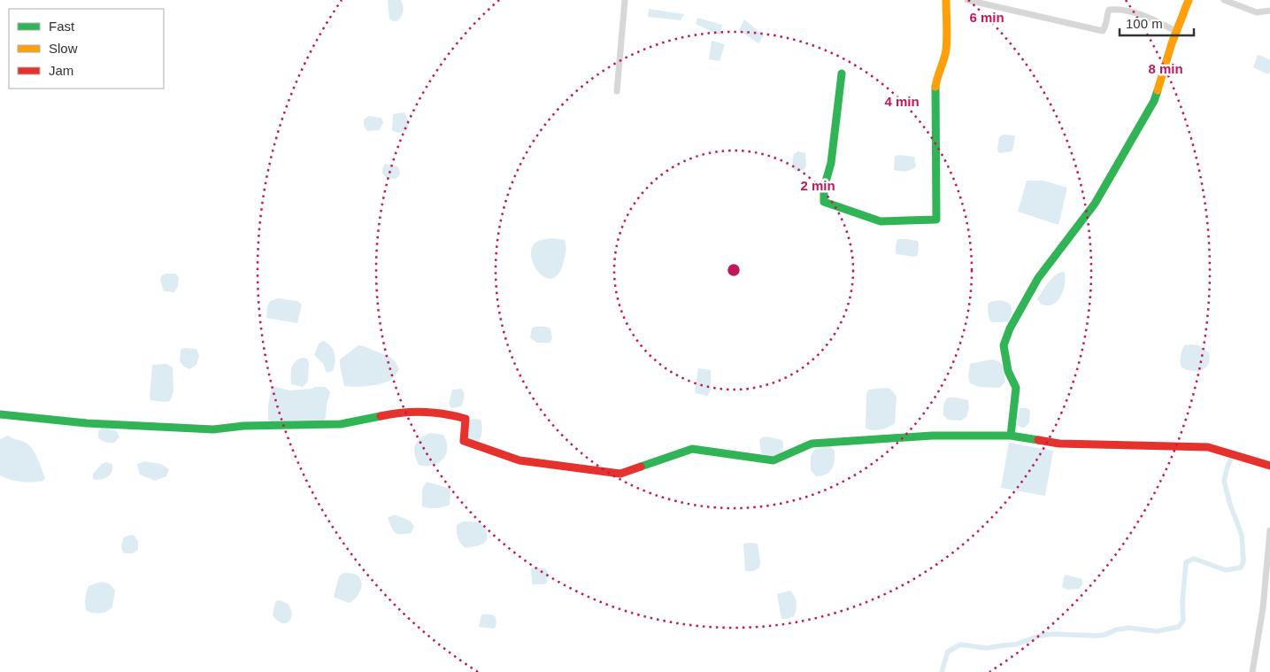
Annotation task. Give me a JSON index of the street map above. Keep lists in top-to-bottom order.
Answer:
{
  "legend": ["Fast", "Slow", "Jam"],
  "scale_bar": "100 m",
  "rings": [
    "6 min",
    "8 min",
    "4 min",
    "2 min"
  ]
}
